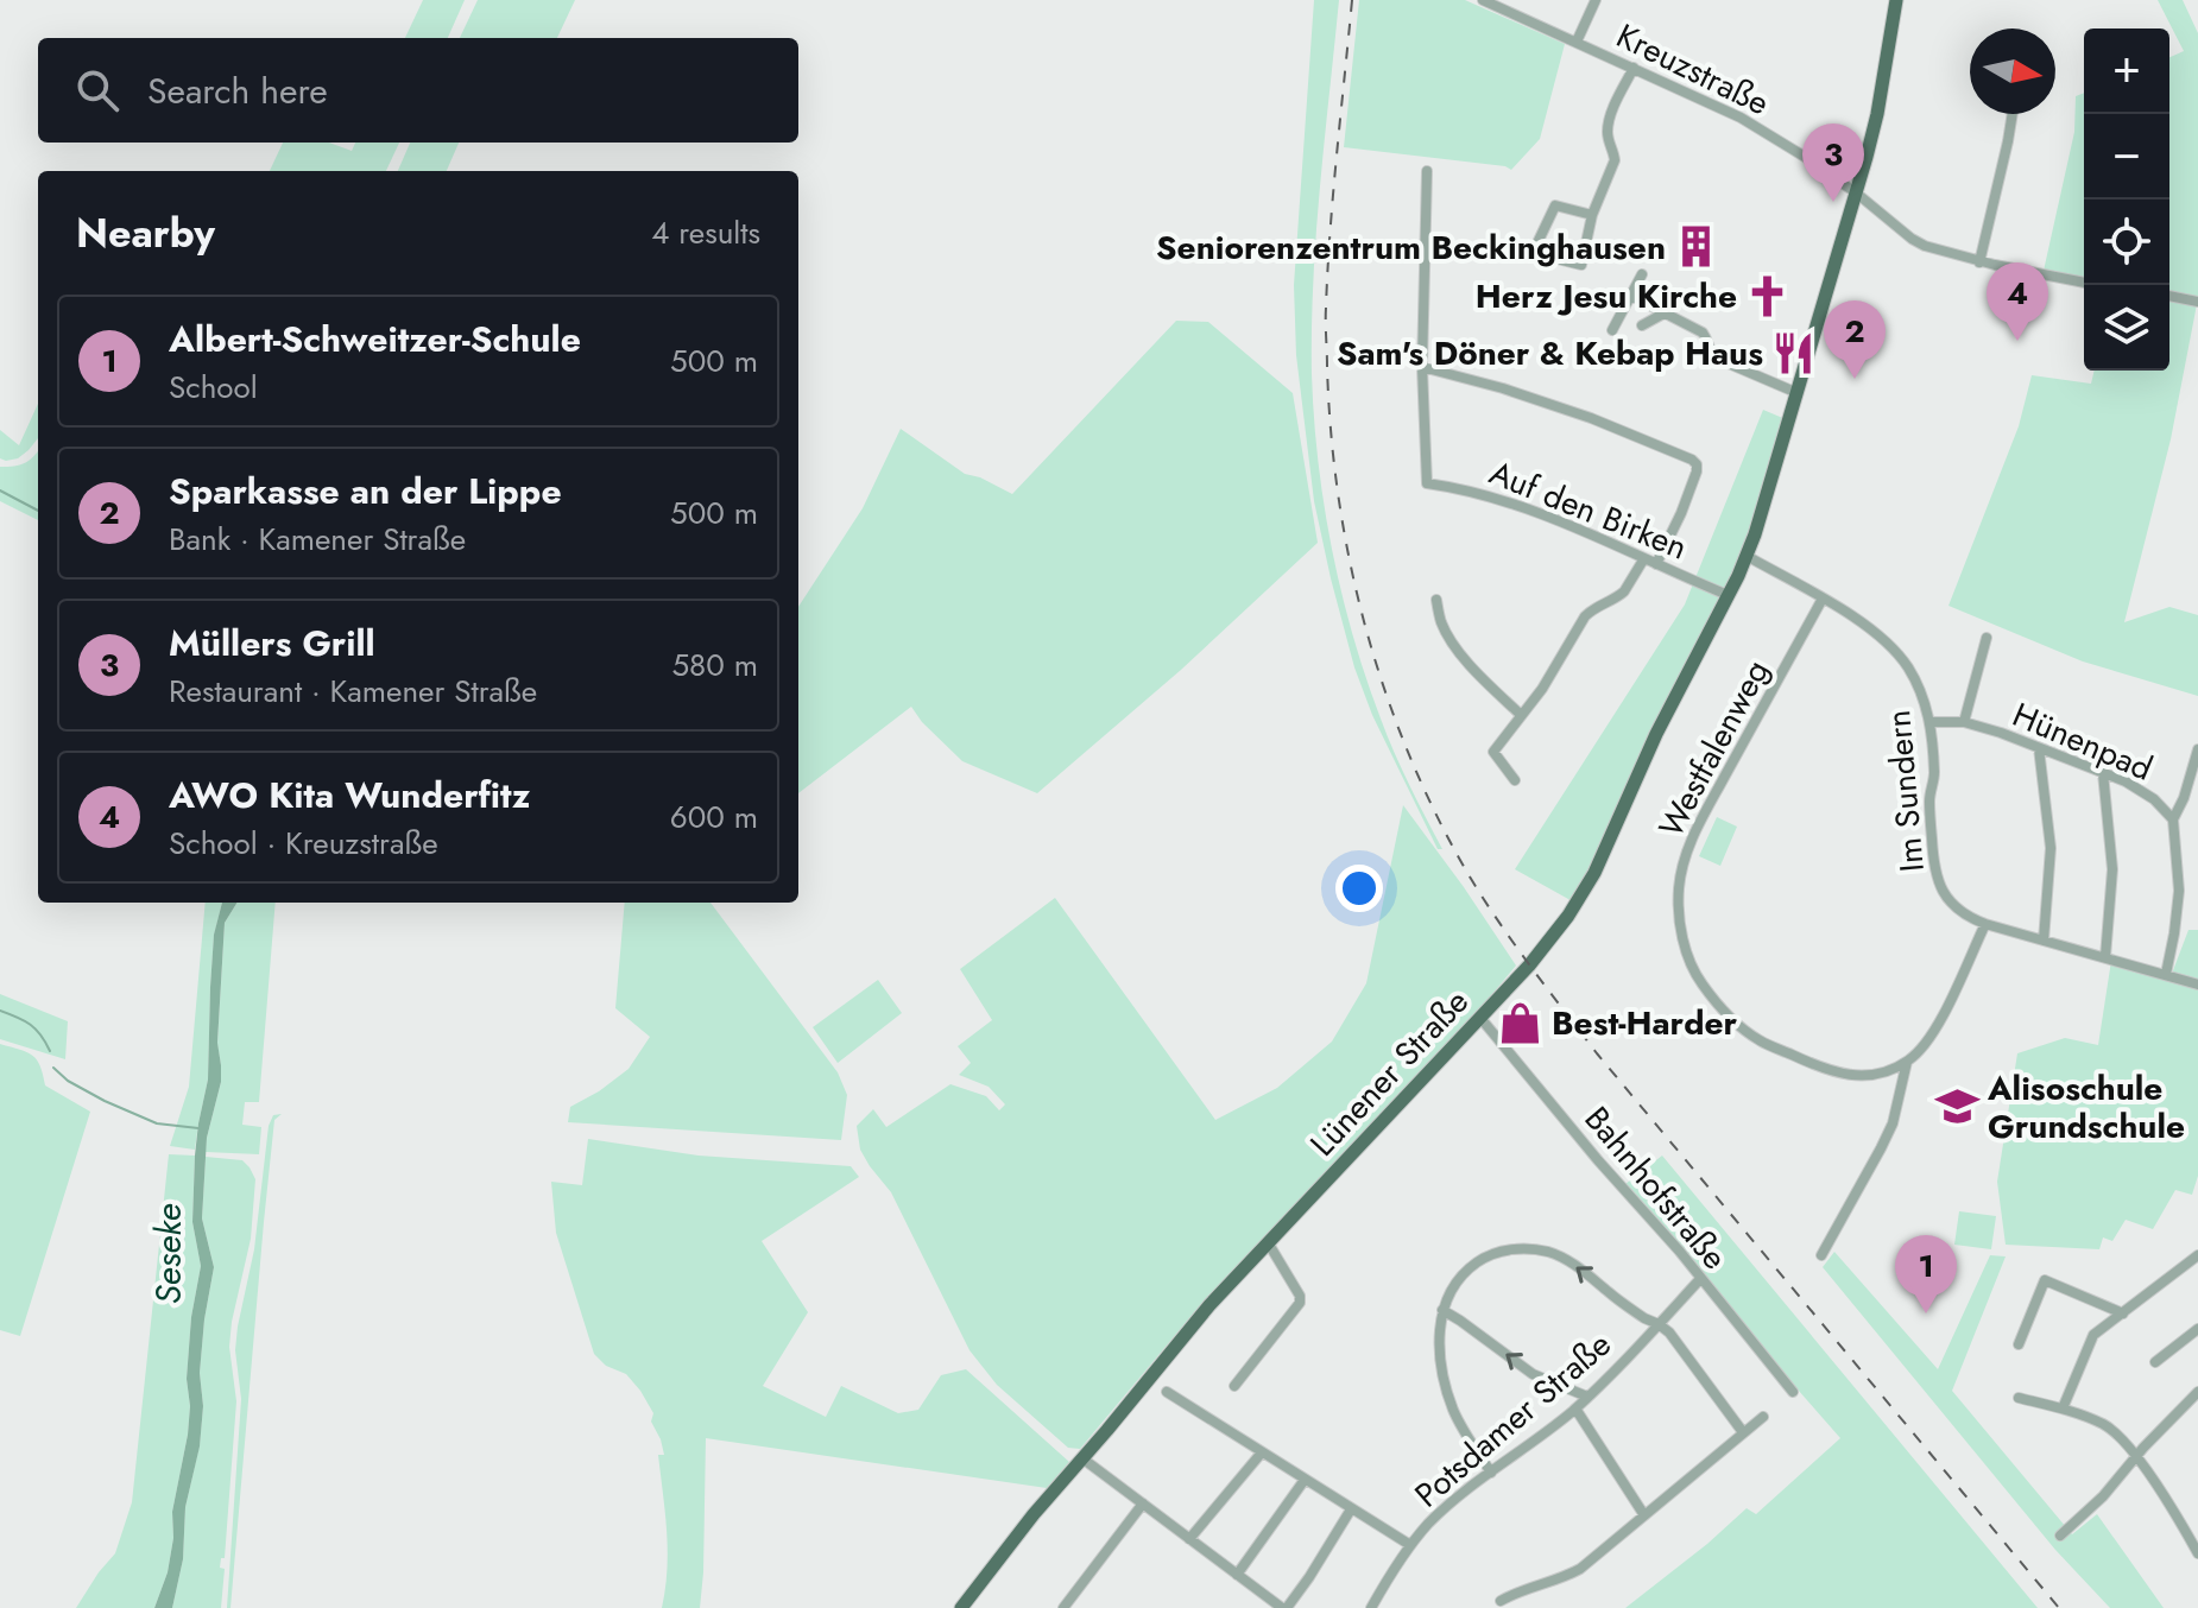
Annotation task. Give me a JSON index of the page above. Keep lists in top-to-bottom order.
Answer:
{
  "streets": {
    "main road": ["Lünener Straße"],
    "street": [
      "Kreuzstraße",
      "Auf den Birken",
      "Hünenpad",
      "Westfalenweg",
      "Im Sundern",
      "Bahnhofstraße",
      "Potsdamer Straße"
    ]
  },
  "crossings": [
    ["Kreuzstraße", "Lünener Straße"],
    ["Auf den Birken", "Lünener Straße"],
    ["Hünenpad", "Im Sundern"],
    ["Westfalenweg", "Im Sundern"],
    ["Im Sundern", "Lünener Straße"],
    ["Lünener Straße", "Bahnhofstraße"],
    ["Bahnhofstraße", "Potsdamer Straße"]
  ],
  "water": ["Seseke"],
  "places": {
    "building": ["Seniorenzentrum Beckinghausen"],
    "church": ["Herz Jesu Kirche"],
    "restaurant": ["Sam's Döner & Kebap Haus"],
    "shop": ["Best-Harder"],
    "school or university": ["Alisoschule Grundschule"]
  },
  "north": "right",
  "page": {
    "map_buttons": ["+", "−"],
    "search": "Search here",
    "pins": [
      "3",
      "4",
      "2",
      "1"
    ],
    "heading": ["Nearby", "4 results"],
    "list": [
      {
        "mark": "1",
        "name": "Albert-Schweitzer-Schule",
        "note": "School",
        "value": "500 m"
      },
      {
        "mark": "2",
        "name": "Sparkasse an der Lippe",
        "note": "Bank · Kamener Straße",
        "value": "500 m"
      },
      {
        "mark": "3",
        "name": "Müllers Grill",
        "note": "Restaurant · Kamener Straße",
        "value": "580 m"
      },
      {
        "mark": "4",
        "name": "AWO Kita Wunderfitz",
        "note": "School · Kreuzstraße",
        "value": "600 m"
      }
    ]
  }
}
